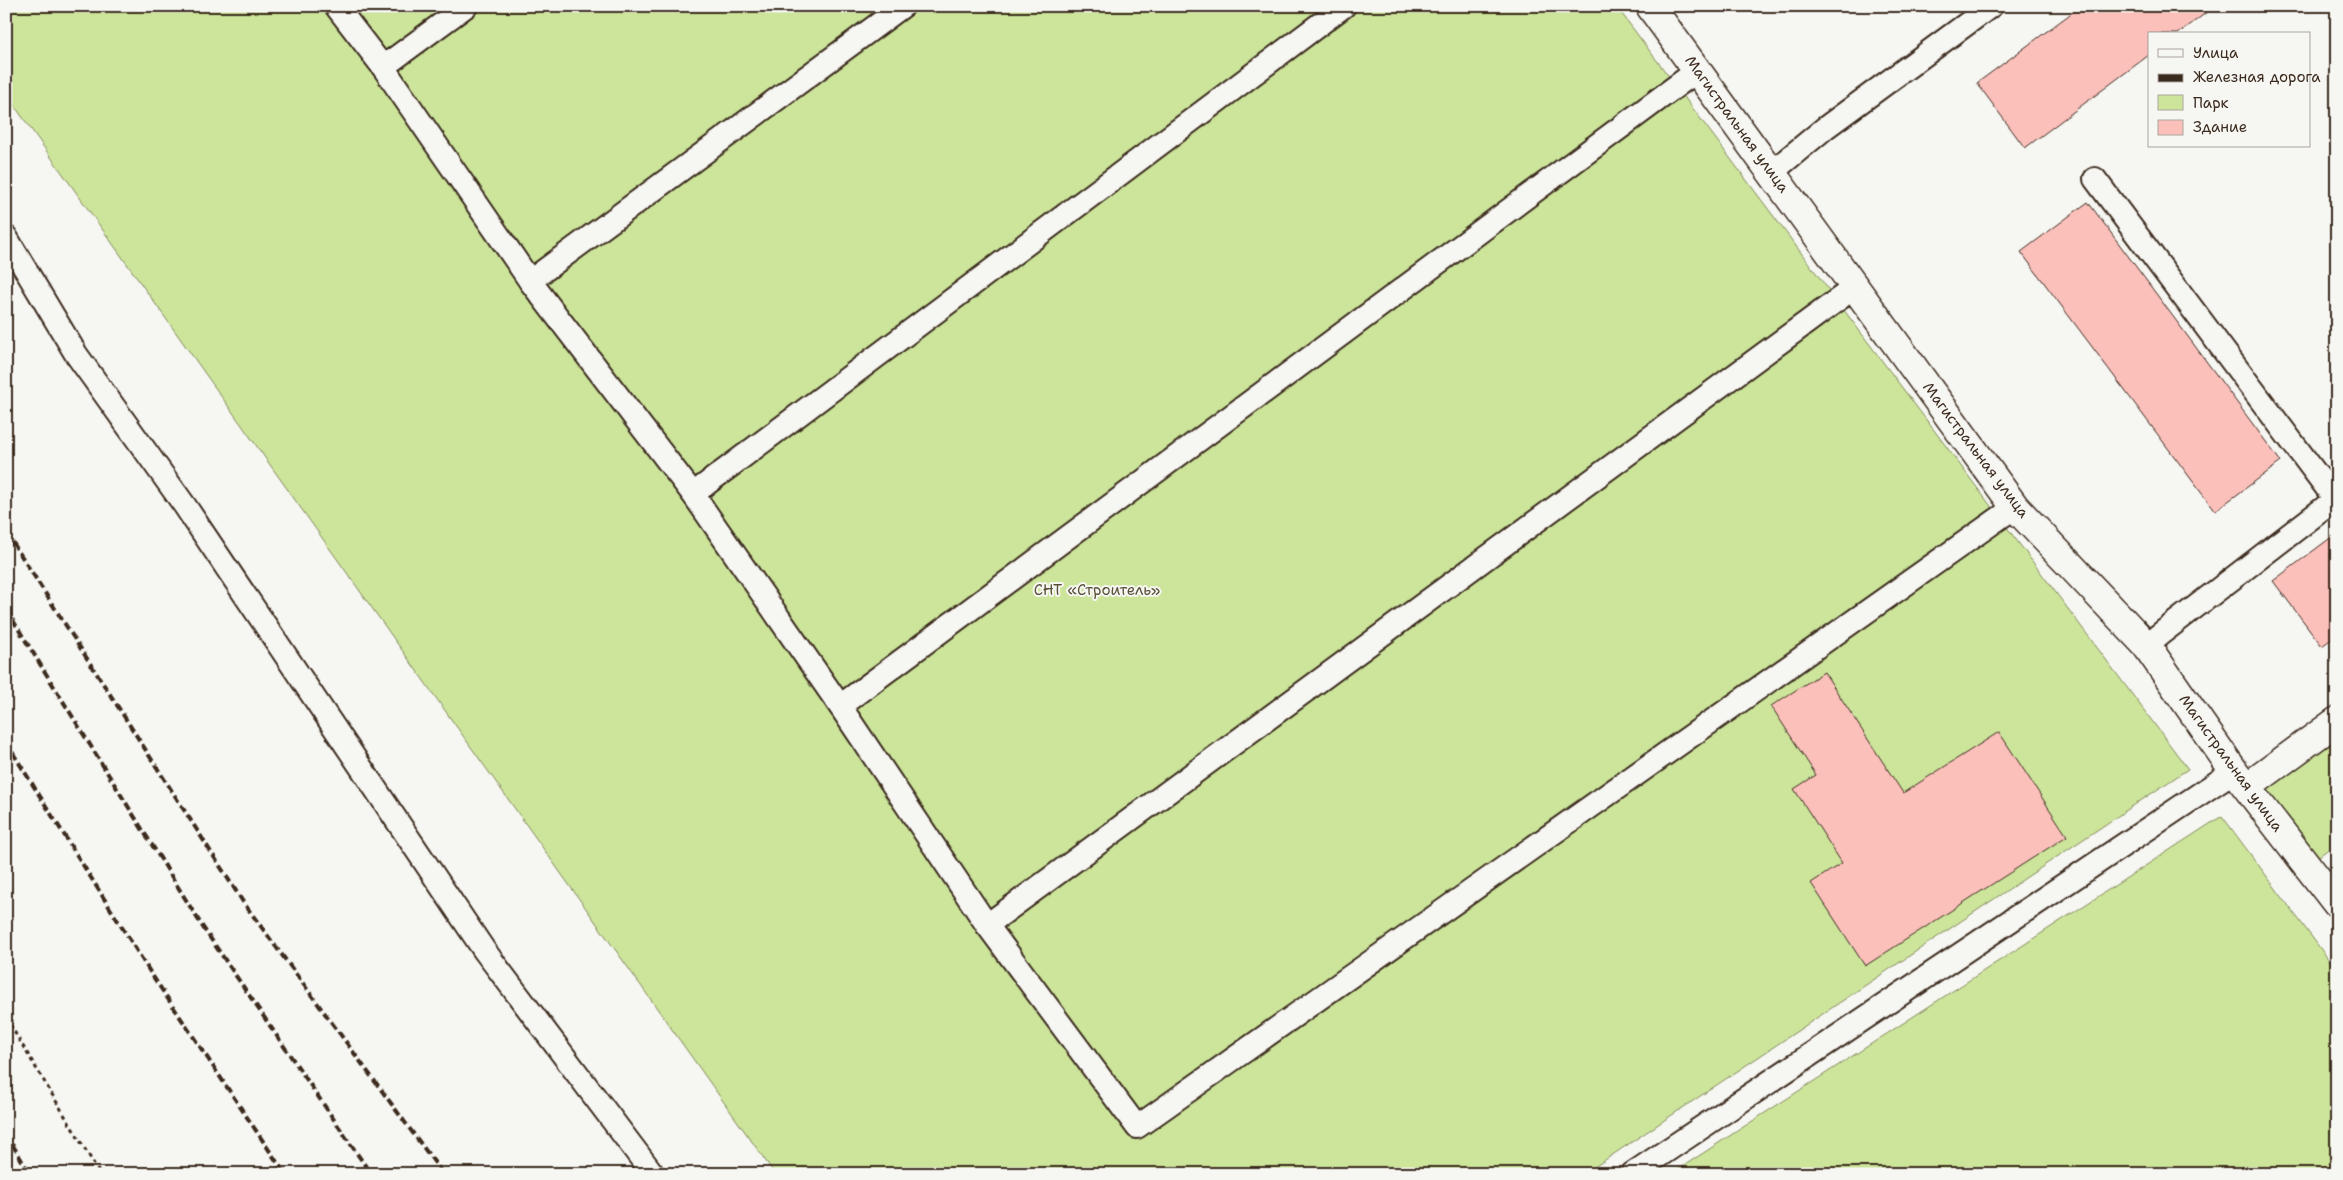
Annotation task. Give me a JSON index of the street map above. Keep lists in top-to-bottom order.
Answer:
{
  "streets": {
    "street": ["Магистральная улица"]
  },
  "parks": ["СНТ «Строитель»"],
  "legend": [
    "Улица",
    "Железная дорога",
    "Парк",
    "Здание"
  ]
}
